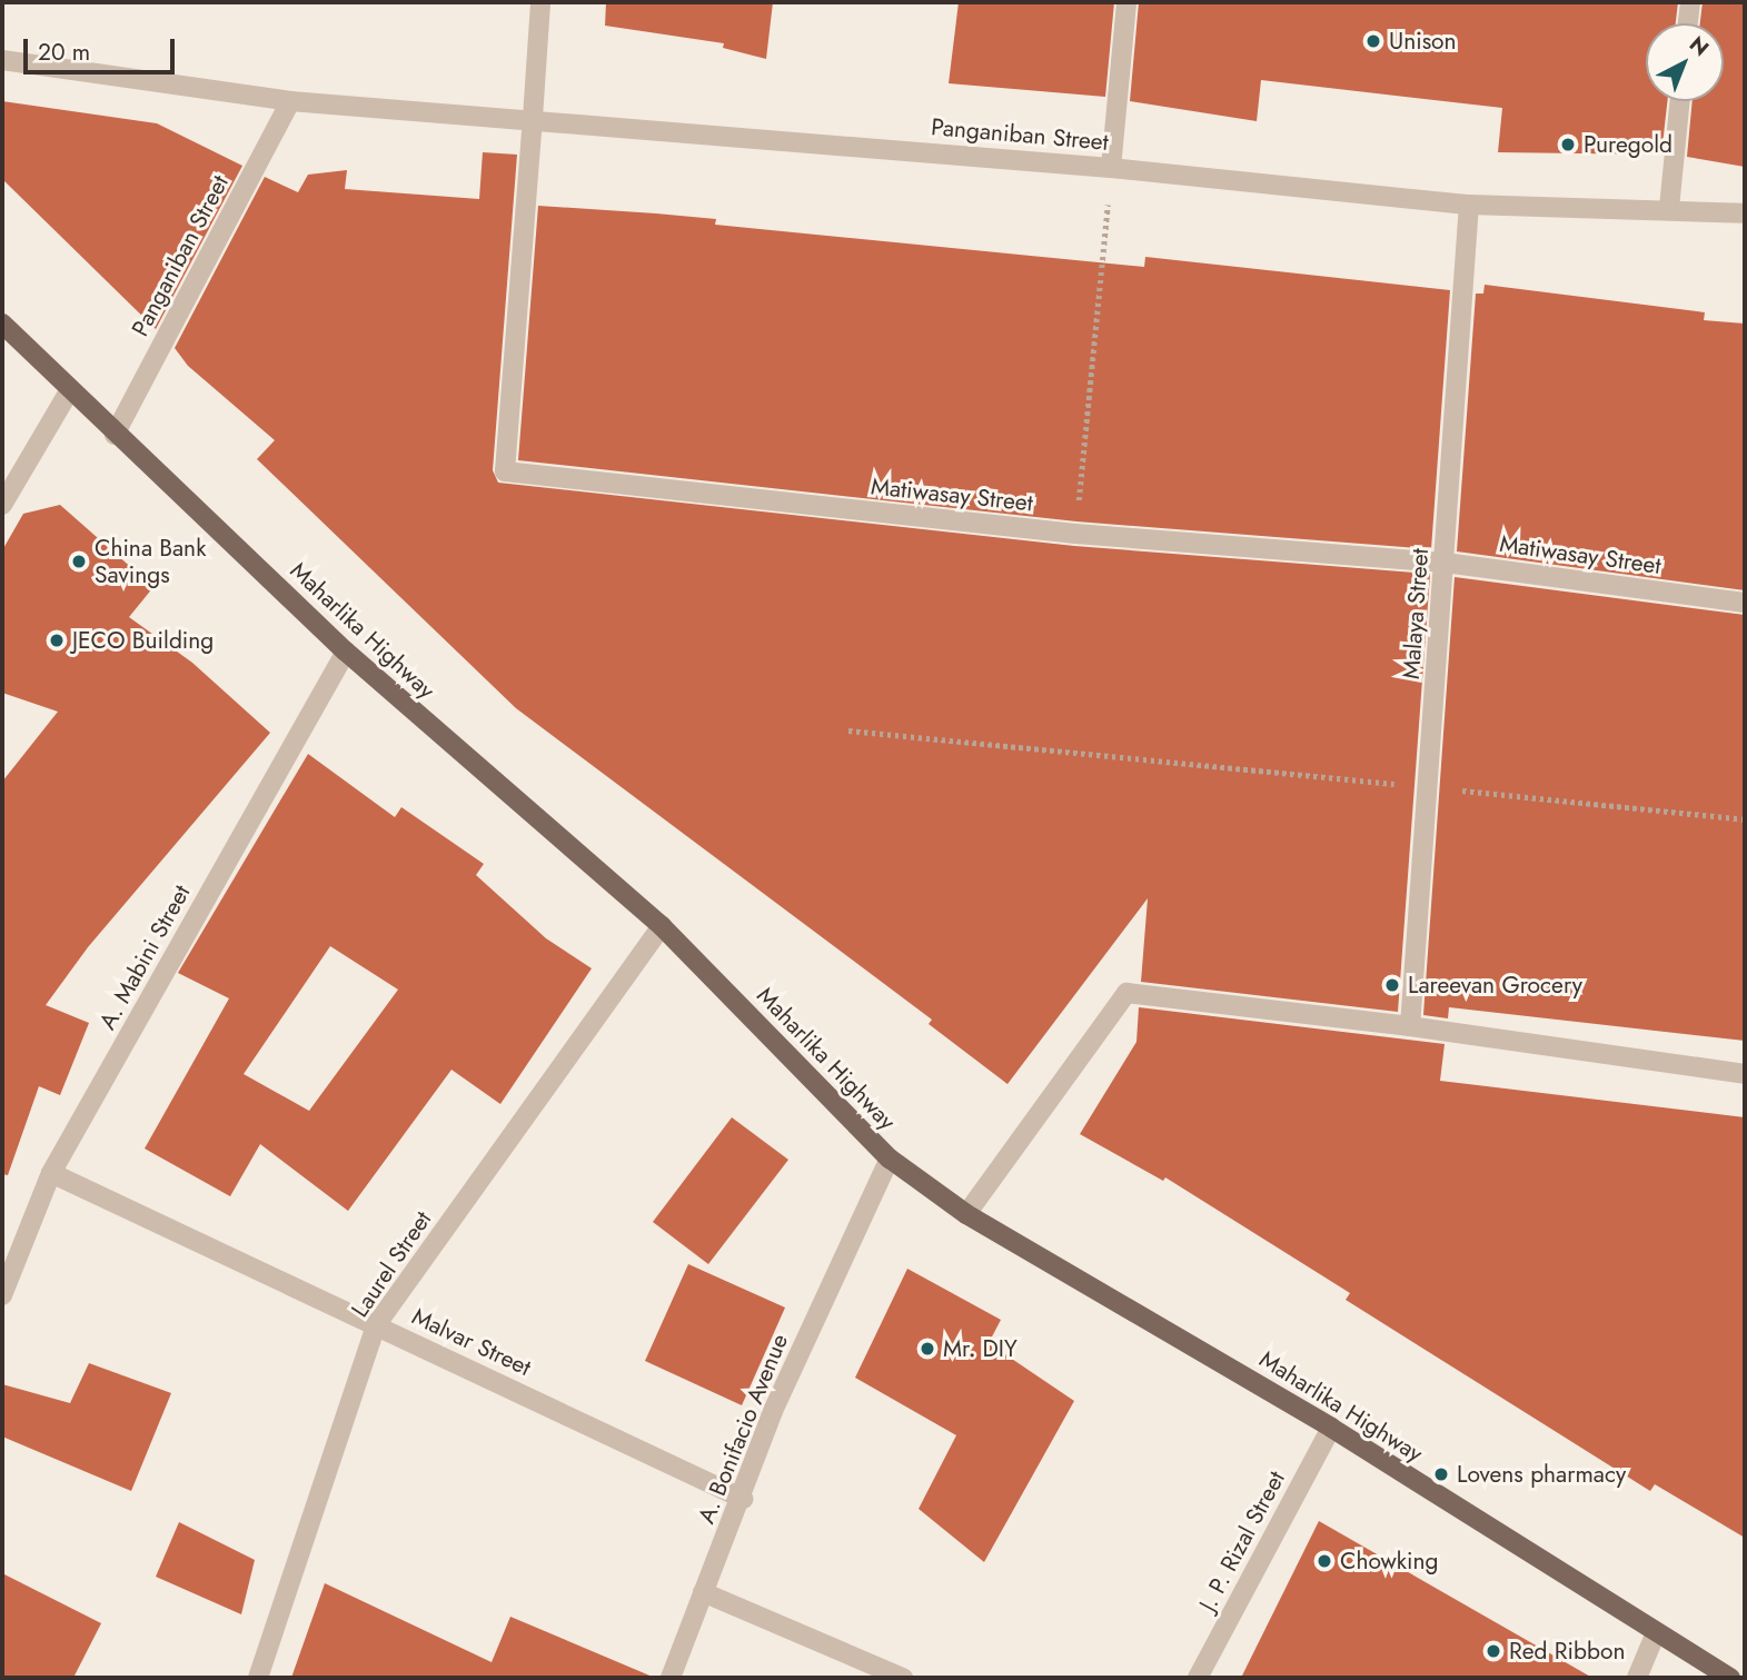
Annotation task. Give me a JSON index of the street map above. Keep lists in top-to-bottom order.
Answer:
{
  "streets": {
    "main road": ["Maharlika Highway"],
    "street": [
      "Panganiban Street",
      "Matiwasay Street",
      "Malaya Street",
      "A. Mabini Street",
      "Laurel Street",
      "Malvar Street",
      "A. Bonifacio Avenue",
      "J. P. Rizal Street"
    ]
  },
  "crossings": [
    ["Panganiban Street", "Matiwasay Street"],
    ["Panganiban Street", "Malaya Street"],
    ["Panganiban Street", "Maharlika Highway"],
    ["Matiwasay Street", "Malaya Street"],
    ["Maharlika Highway", "A. Mabini Street"],
    ["Maharlika Highway", "Laurel Street"],
    ["Maharlika Highway", "A. Bonifacio Avenue"],
    ["Maharlika Highway", "J. P. Rizal Street"],
    ["A. Mabini Street", "Malvar Street"],
    ["Laurel Street", "Malvar Street"],
    ["Malvar Street", "A. Bonifacio Avenue"]
  ],
  "places": [
    "Unison",
    "Puregold",
    "China Bank Savings",
    "JECO Building",
    "Lareevan Grocery",
    "Mr. DIY",
    "Lovens pharmacy",
    "Chowking",
    "Red Ribbon"
  ],
  "scale_bar": "20 m",
  "north": "top right"
}
